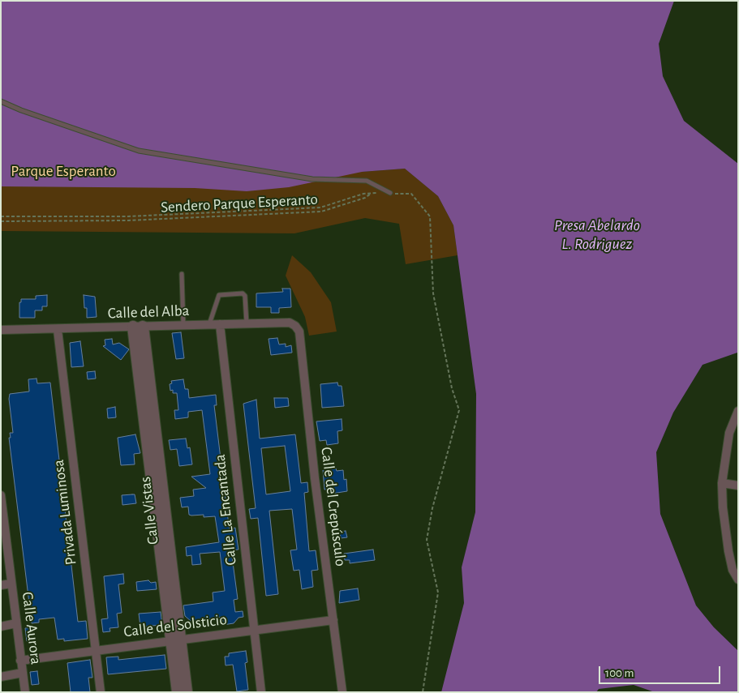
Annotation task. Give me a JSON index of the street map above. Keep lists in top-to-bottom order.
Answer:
{
  "streets": {
    "street": [
      "Calle del Alba",
      "Calle del Crepúsculo",
      "Calle La Encantada",
      "Calle Vistas",
      "Privada Luminosa",
      "Calle del Solsticio",
      "Calle Aurora"
    ],
    "path": ["Sendero Parque Esperanto"]
  },
  "crossings": [
    ["Calle del Alba", "Calle del Crepúsculo"],
    ["Calle del Alba", "Calle La Encantada"],
    ["Calle del Alba", "Calle Vistas"],
    ["Calle del Alba", "Privada Luminosa"],
    ["Calle del Crepúsculo", "Calle del Solsticio"],
    ["Calle La Encantada", "Calle del Solsticio"],
    ["Calle Vistas", "Calle del Solsticio"],
    ["Privada Luminosa", "Calle del Solsticio"],
    ["Calle del Solsticio", "Calle Aurora"]
  ],
  "water": ["Presa Abelardo L. Rodriguez"],
  "parks": ["Parque Esperanto"],
  "scale_bar": "100 m"
}
